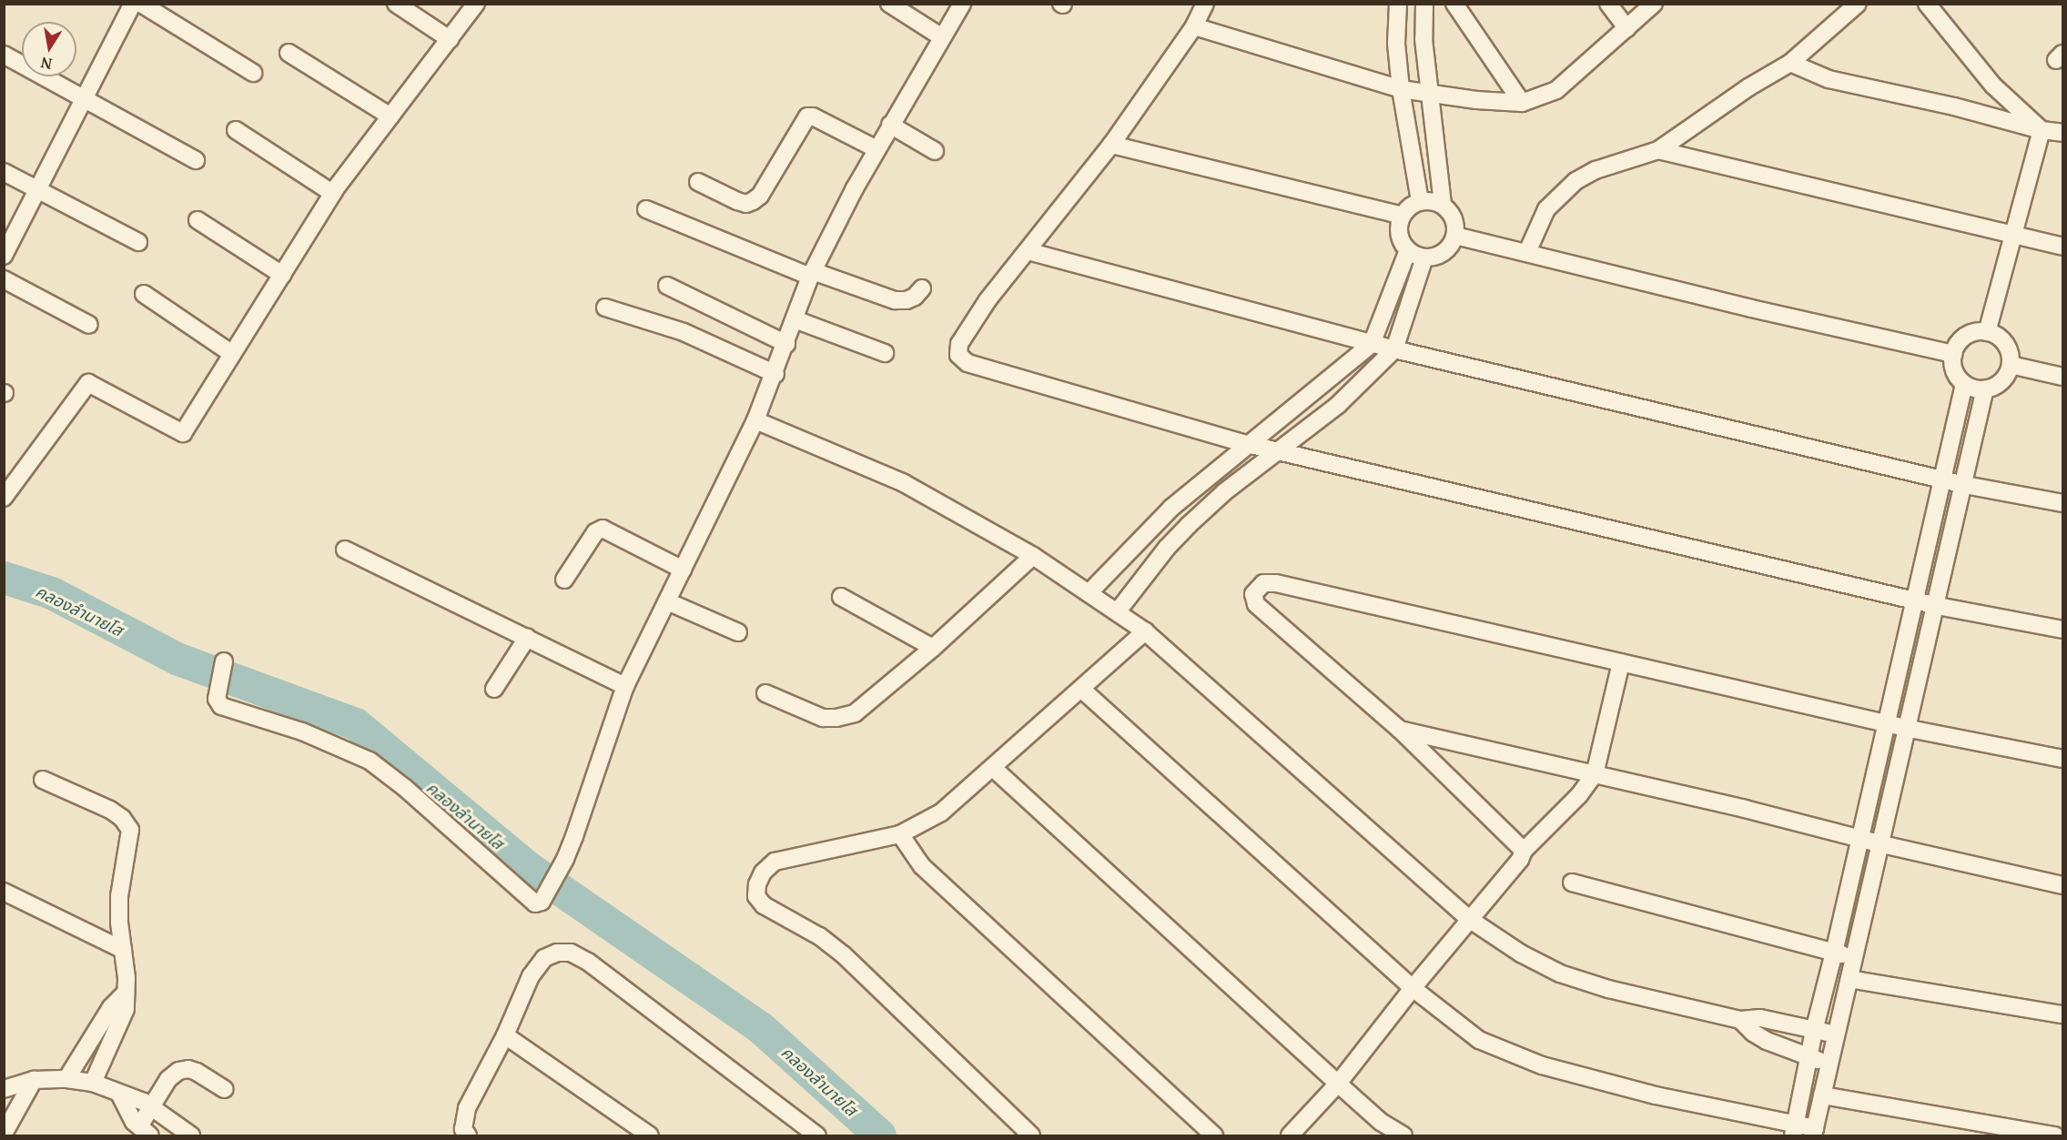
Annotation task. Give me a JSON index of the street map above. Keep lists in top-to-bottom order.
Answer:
{
  "water": ["คลองลำนายโส"],
  "north": "bottom"
}
